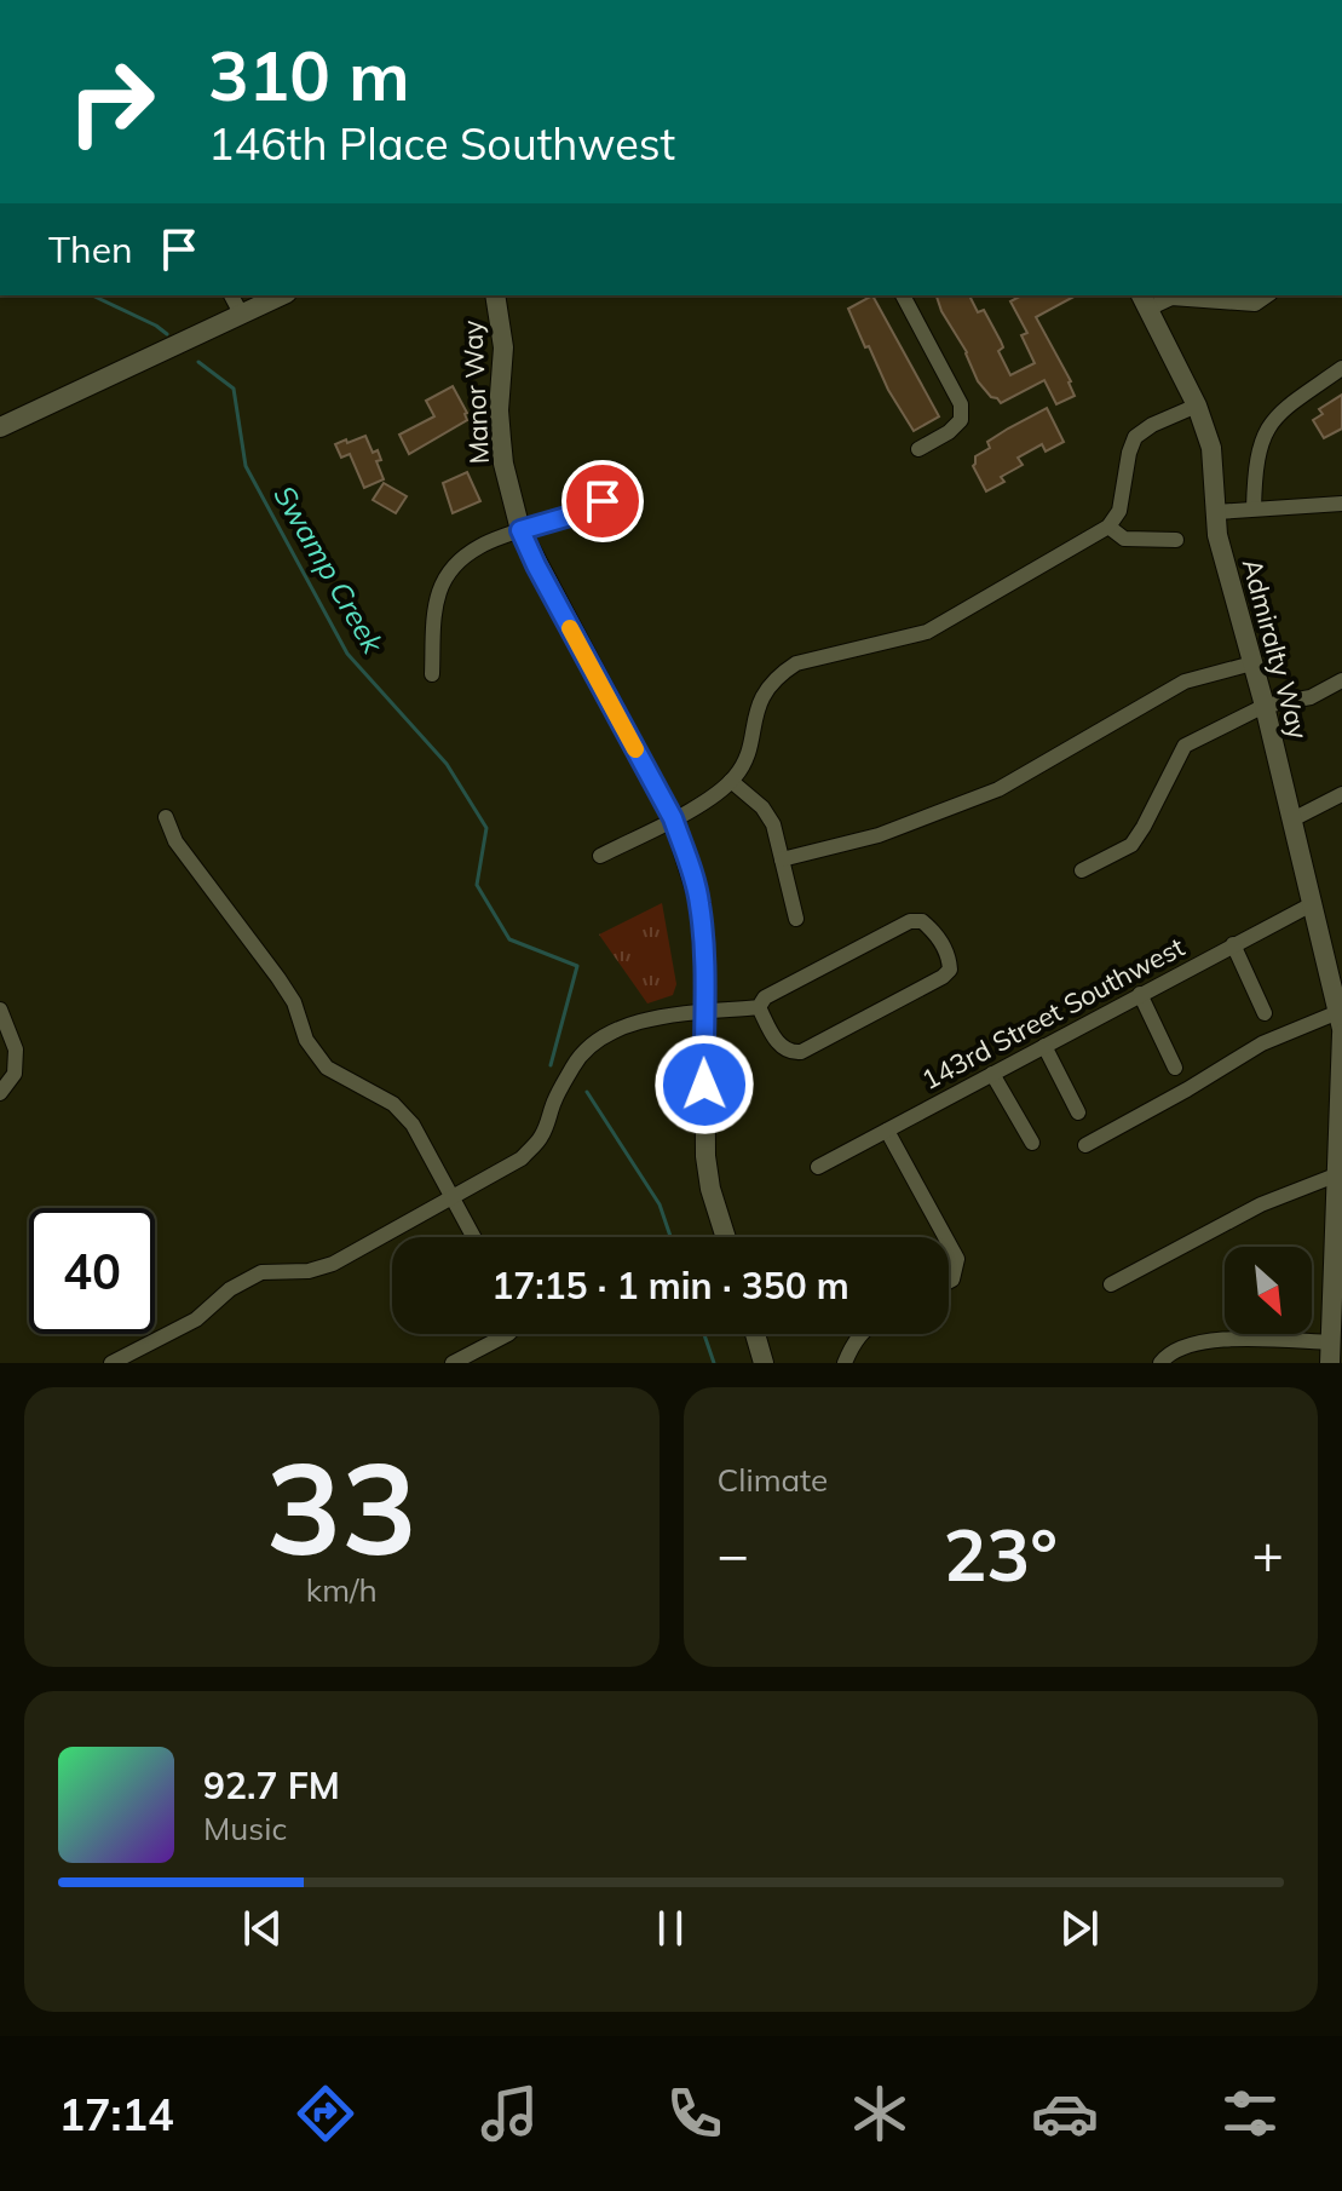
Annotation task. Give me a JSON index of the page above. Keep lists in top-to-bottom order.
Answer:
{
  "streets": {
    "street": ["Manor Way", "Admiralty Way", "143rd Street Southwest"]
  },
  "crossings": [
    ["Admiralty Way", "143rd Street Southwest"]
  ],
  "water": ["Swamp Creek"],
  "north": "bottom right",
  "page": {
    "turn": ["310 m", "146th Place Southwest"],
    "then": "Then",
    "limit": "40",
    "trip": "17:15 · 1 min · 350 m",
    "tile": [
      ["33", "km/h"],
      "Climate"
    ],
    "heat": ["−", "23°", "+"],
    "song": ["92.7 FM", "Music"],
    "tabs": "17:14"
  }
}
